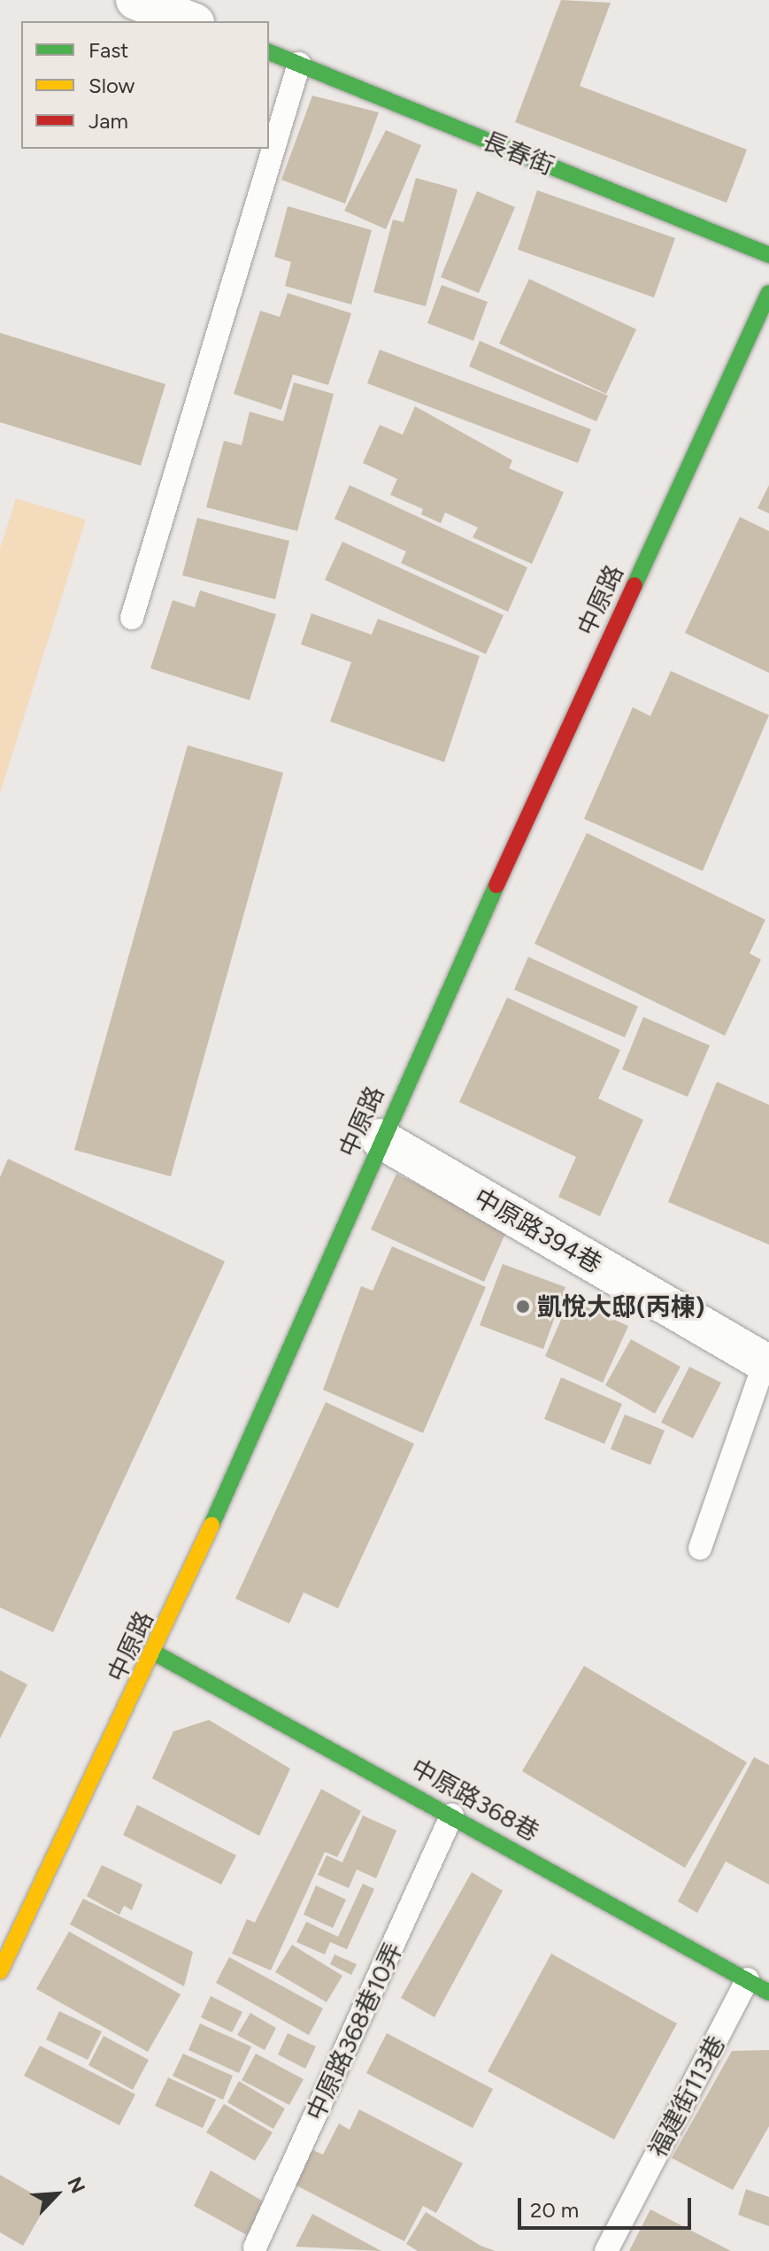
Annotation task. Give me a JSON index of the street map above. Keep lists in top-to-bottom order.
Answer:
{
  "streets": {
    "street": [
      "長春街",
      "中原路",
      "中原路394巷",
      "中原路368巷"
    ],
    "lane": ["中原路368巷10弄", "福建街113巷"]
  },
  "crossings": [
    ["中原路", "中原路394巷"],
    ["中原路", "中原路368巷"],
    ["中原路368巷", "中原路368巷10弄"],
    ["中原路368巷", "福建街113巷"]
  ],
  "places": ["凱悅大邸(丙棟)"],
  "legend": ["Fast", "Slow", "Jam"],
  "scale_bar": "20 m",
  "north": "top right"
}
